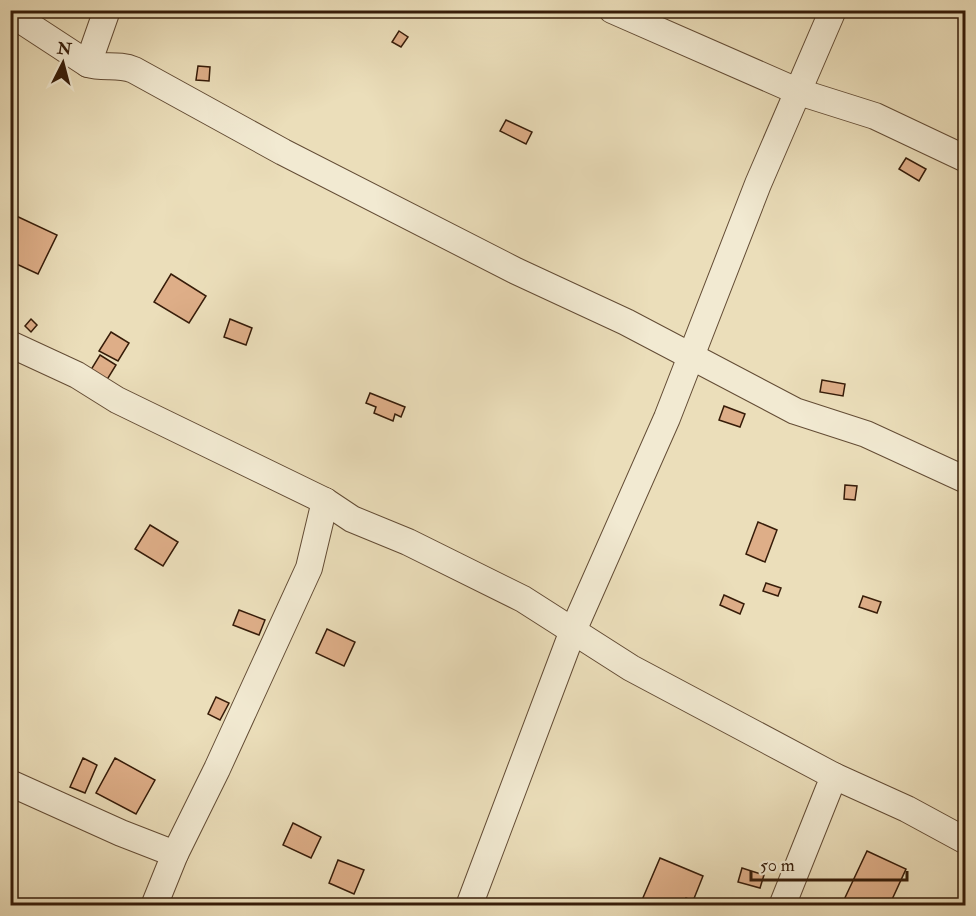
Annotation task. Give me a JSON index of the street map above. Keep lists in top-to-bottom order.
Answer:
{
  "scale_bar": "50 m",
  "north": "top"
}
